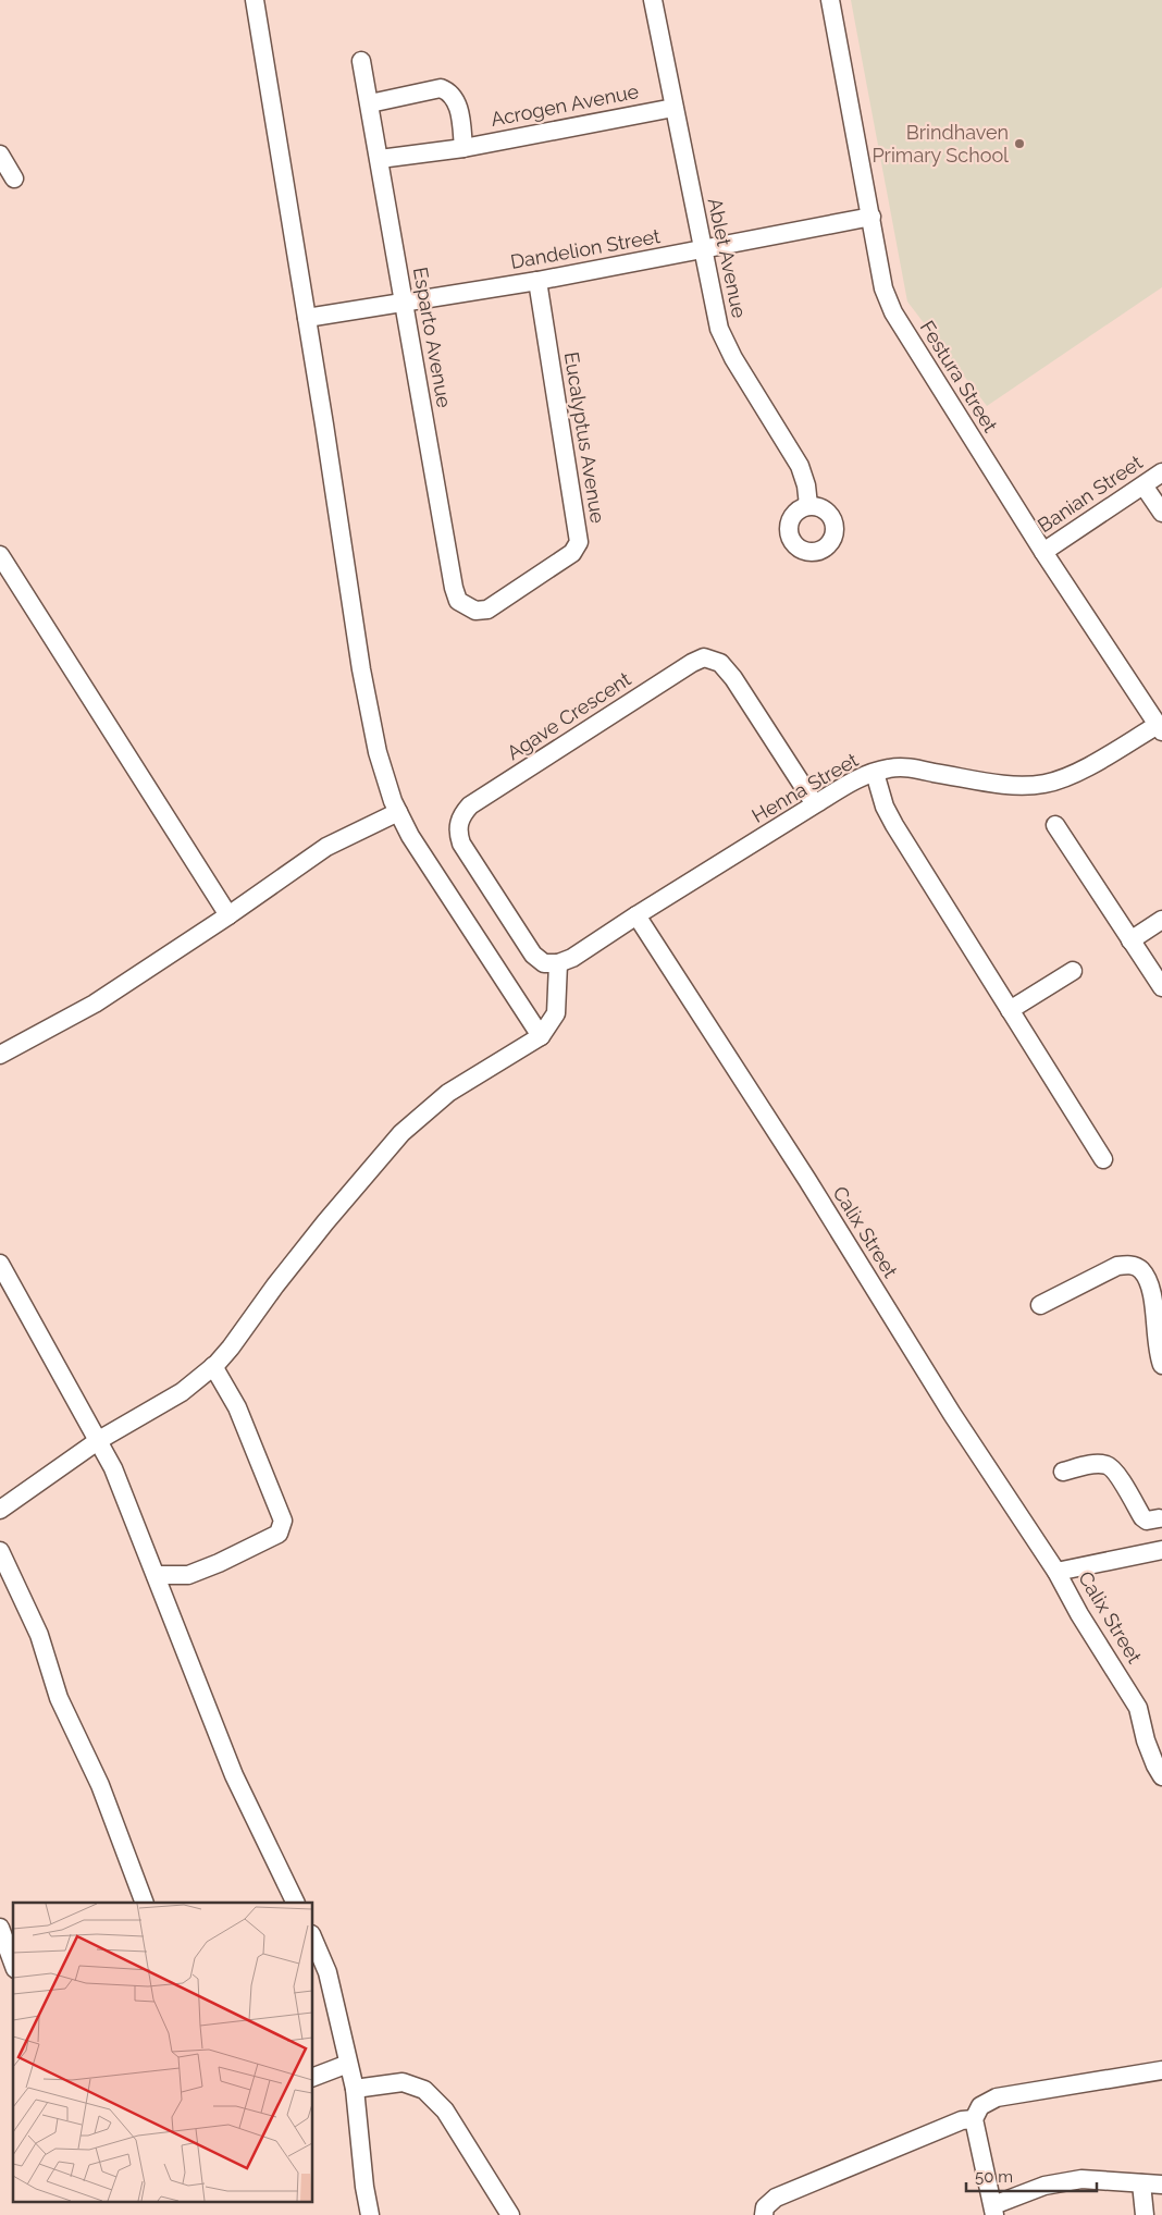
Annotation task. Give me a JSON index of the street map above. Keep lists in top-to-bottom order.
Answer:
{
  "streets": {
    "street": [
      "Acrogen Avenue",
      "Dandelion Street",
      "Ablet Avenue",
      "Esparto Avenue",
      "Festura Street",
      "Eucalyptus Avenue",
      "Banian Street",
      "Agave Crescent",
      "Henna Street",
      "Calix Street"
    ]
  },
  "crossings": [
    ["Acrogen Avenue", "Ablet Avenue"],
    ["Acrogen Avenue", "Esparto Avenue"],
    ["Dandelion Street", "Ablet Avenue"],
    ["Dandelion Street", "Esparto Avenue"],
    ["Dandelion Street", "Festura Street"],
    ["Dandelion Street", "Eucalyptus Avenue"],
    ["Esparto Avenue", "Eucalyptus Avenue"],
    ["Festura Street", "Banian Street"],
    ["Festura Street", "Henna Street"],
    ["Agave Crescent", "Henna Street"],
    ["Henna Street", "Calix Street"]
  ],
  "places": ["Brindhaven Primary School"],
  "scale_bar": "50 m"
}
